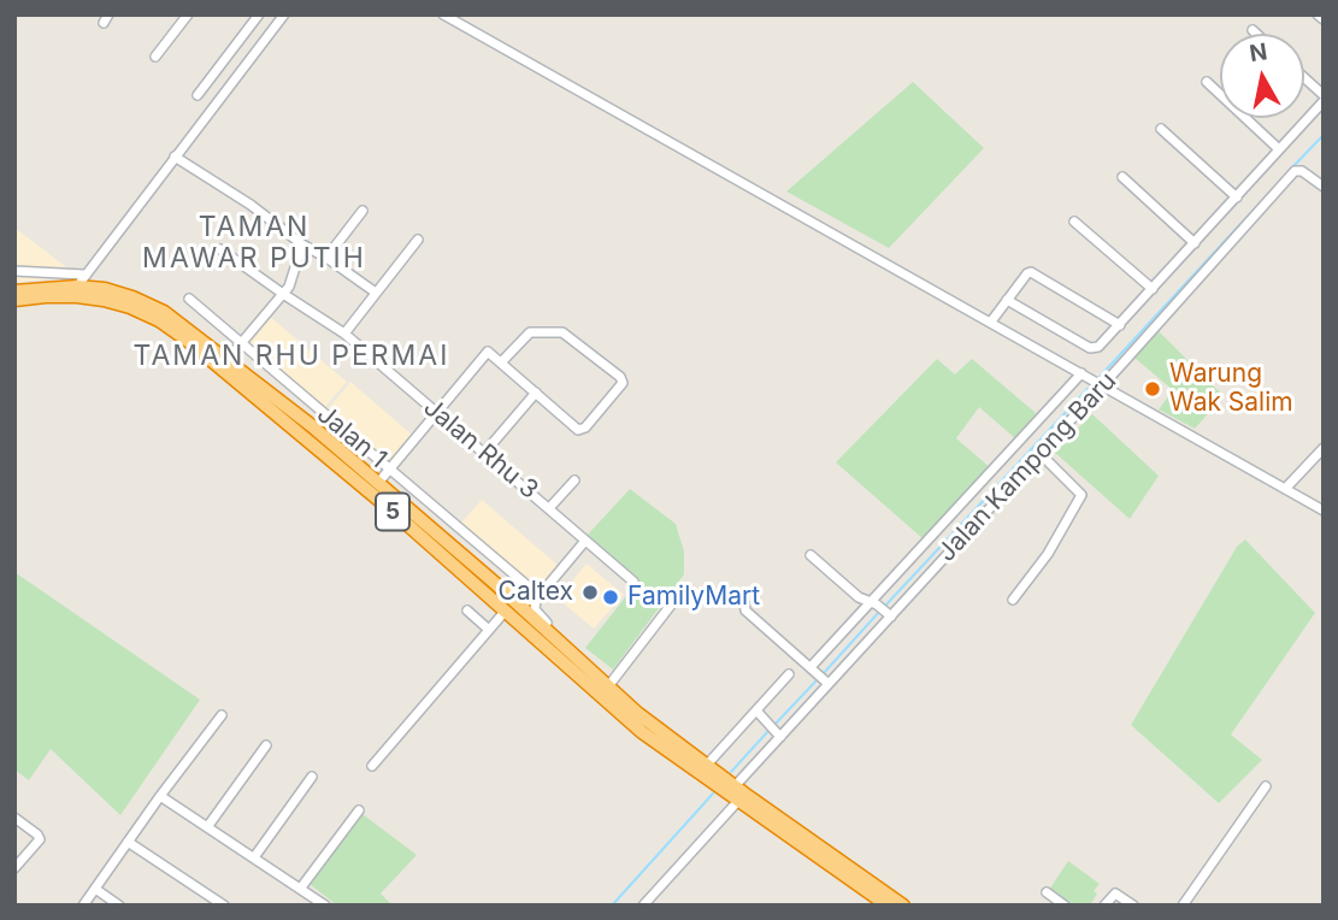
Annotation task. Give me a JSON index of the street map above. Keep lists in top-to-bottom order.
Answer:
{
  "streets": {
    "highway": ["5"],
    "street": ["Jalan 1", "Jalan Rhu 3", "Jalan Kampong Baru"]
  },
  "crossings": [
    ["Jalan Kampong Baru", "5"]
  ],
  "districts": ["TAMAN MAWAR PUTIH", "TAMAN RHU PERMAI"],
  "places": ["Warung Wak Salim", "Caltex", "FamilyMart"],
  "north": "top"
}
